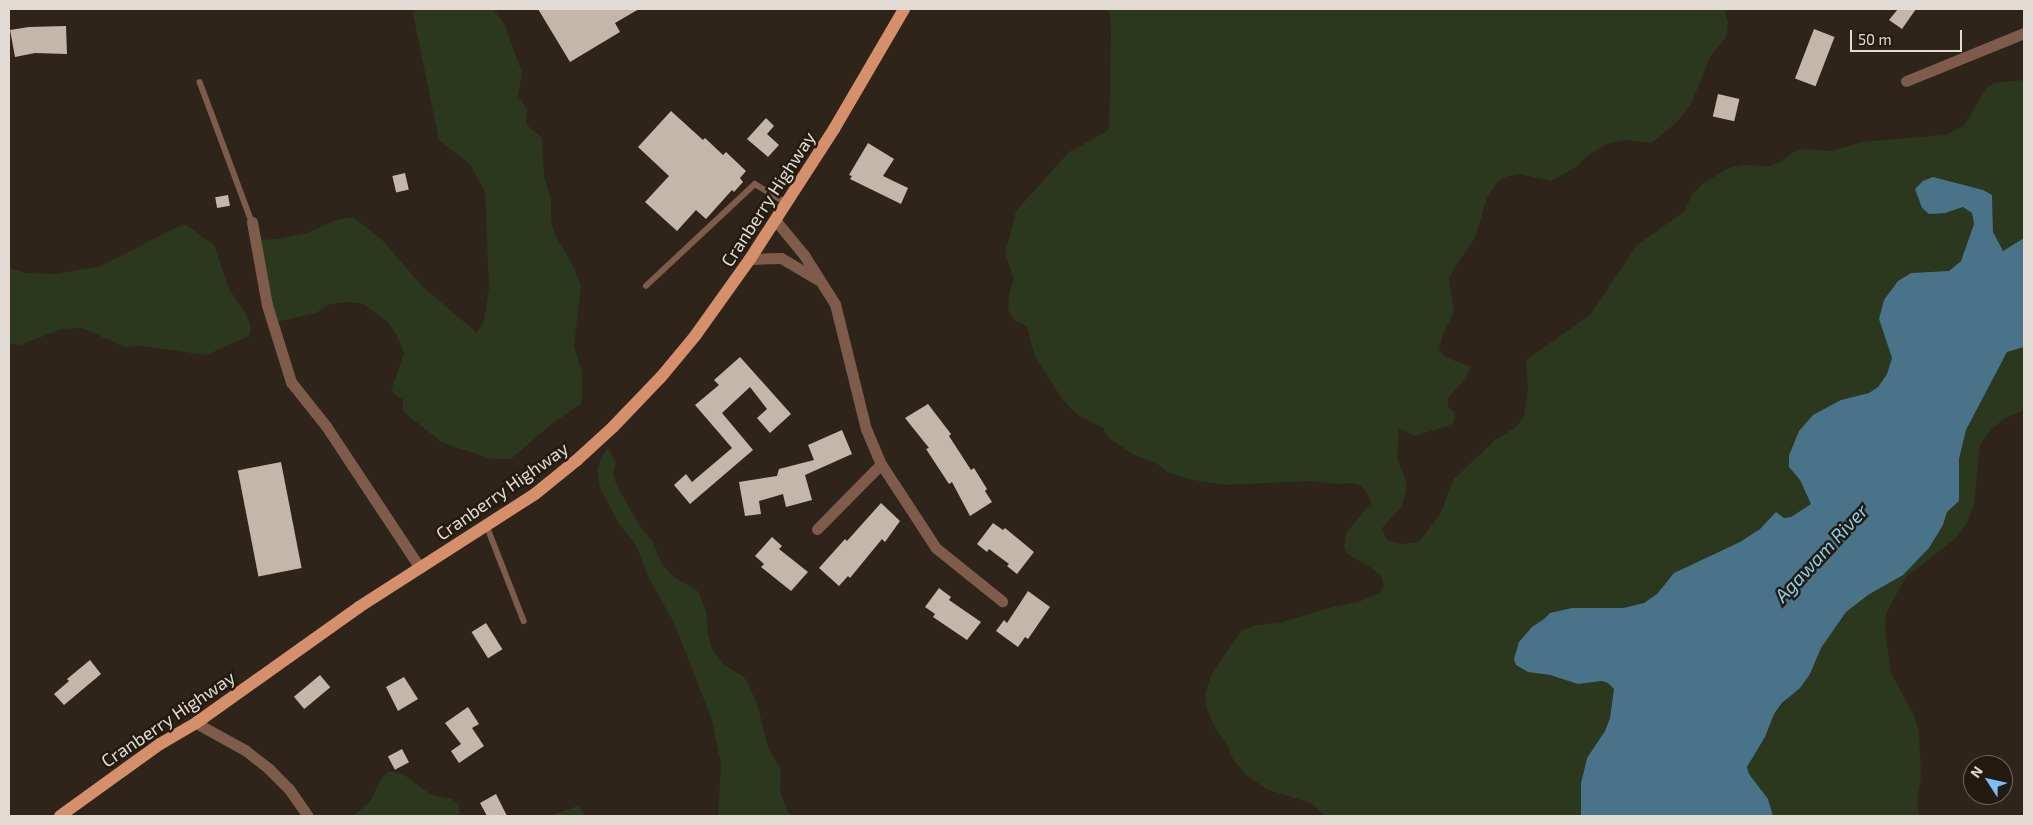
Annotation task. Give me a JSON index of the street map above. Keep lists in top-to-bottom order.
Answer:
{
  "streets": {
    "main road": ["Cranberry Highway"]
  },
  "water": ["Agawam River"],
  "scale_bar": "50 m",
  "north": "top left"
}
